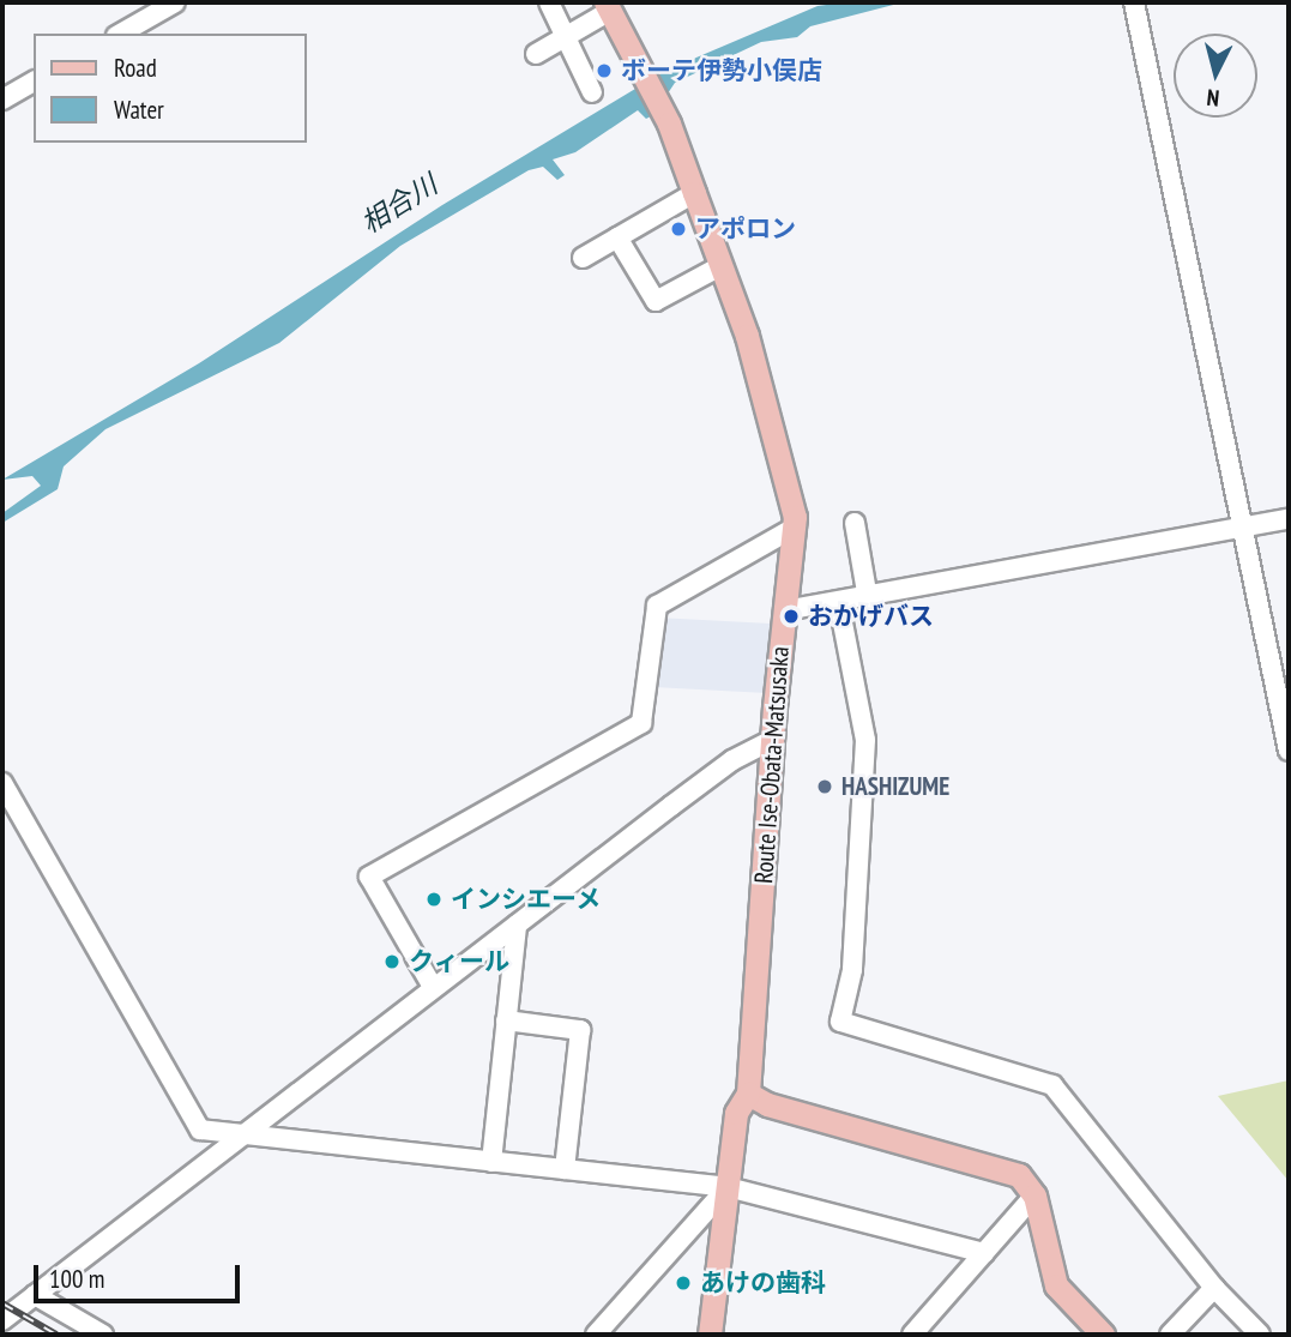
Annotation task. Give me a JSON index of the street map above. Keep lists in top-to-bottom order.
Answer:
{
  "streets": {
    "main road": ["Route Ise-Obata-Matsusaka"]
  },
  "water": ["相合川"],
  "places": [
    "ボーテ伊勢小俣店",
    "アポロン",
    "おかげバス",
    "HASHIZUME",
    "インシエーメ",
    "クィール",
    "あけの歯科"
  ],
  "legend": ["Road", "Water"],
  "scale_bar": "100 m",
  "north": "bottom"
}
